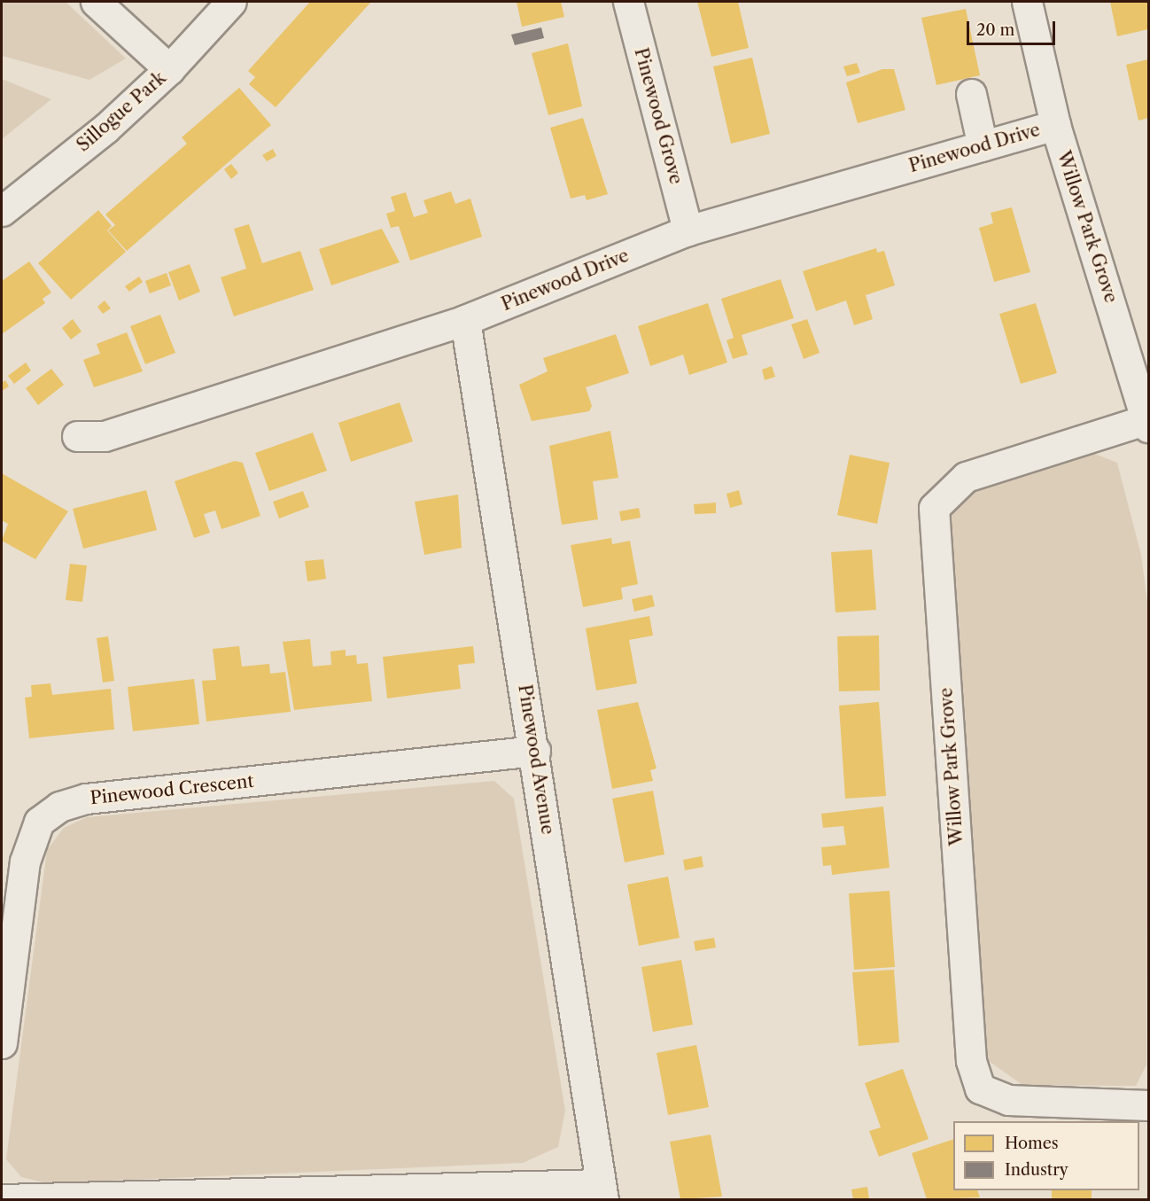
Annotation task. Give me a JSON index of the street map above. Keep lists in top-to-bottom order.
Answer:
{
  "streets": {
    "street": [
      "Sillogue Park",
      "Pinewood Grove",
      "Pinewood Drive",
      "Willow Park Grove",
      "Pinewood Avenue",
      "Pinewood Crescent"
    ]
  },
  "crossings": [
    ["Pinewood Grove", "Pinewood Drive"],
    ["Pinewood Drive", "Willow Park Grove"],
    ["Pinewood Drive", "Pinewood Avenue"],
    ["Pinewood Avenue", "Pinewood Crescent"]
  ],
  "legend": ["Homes", "Industry"],
  "scale_bar": "20 m"
}
